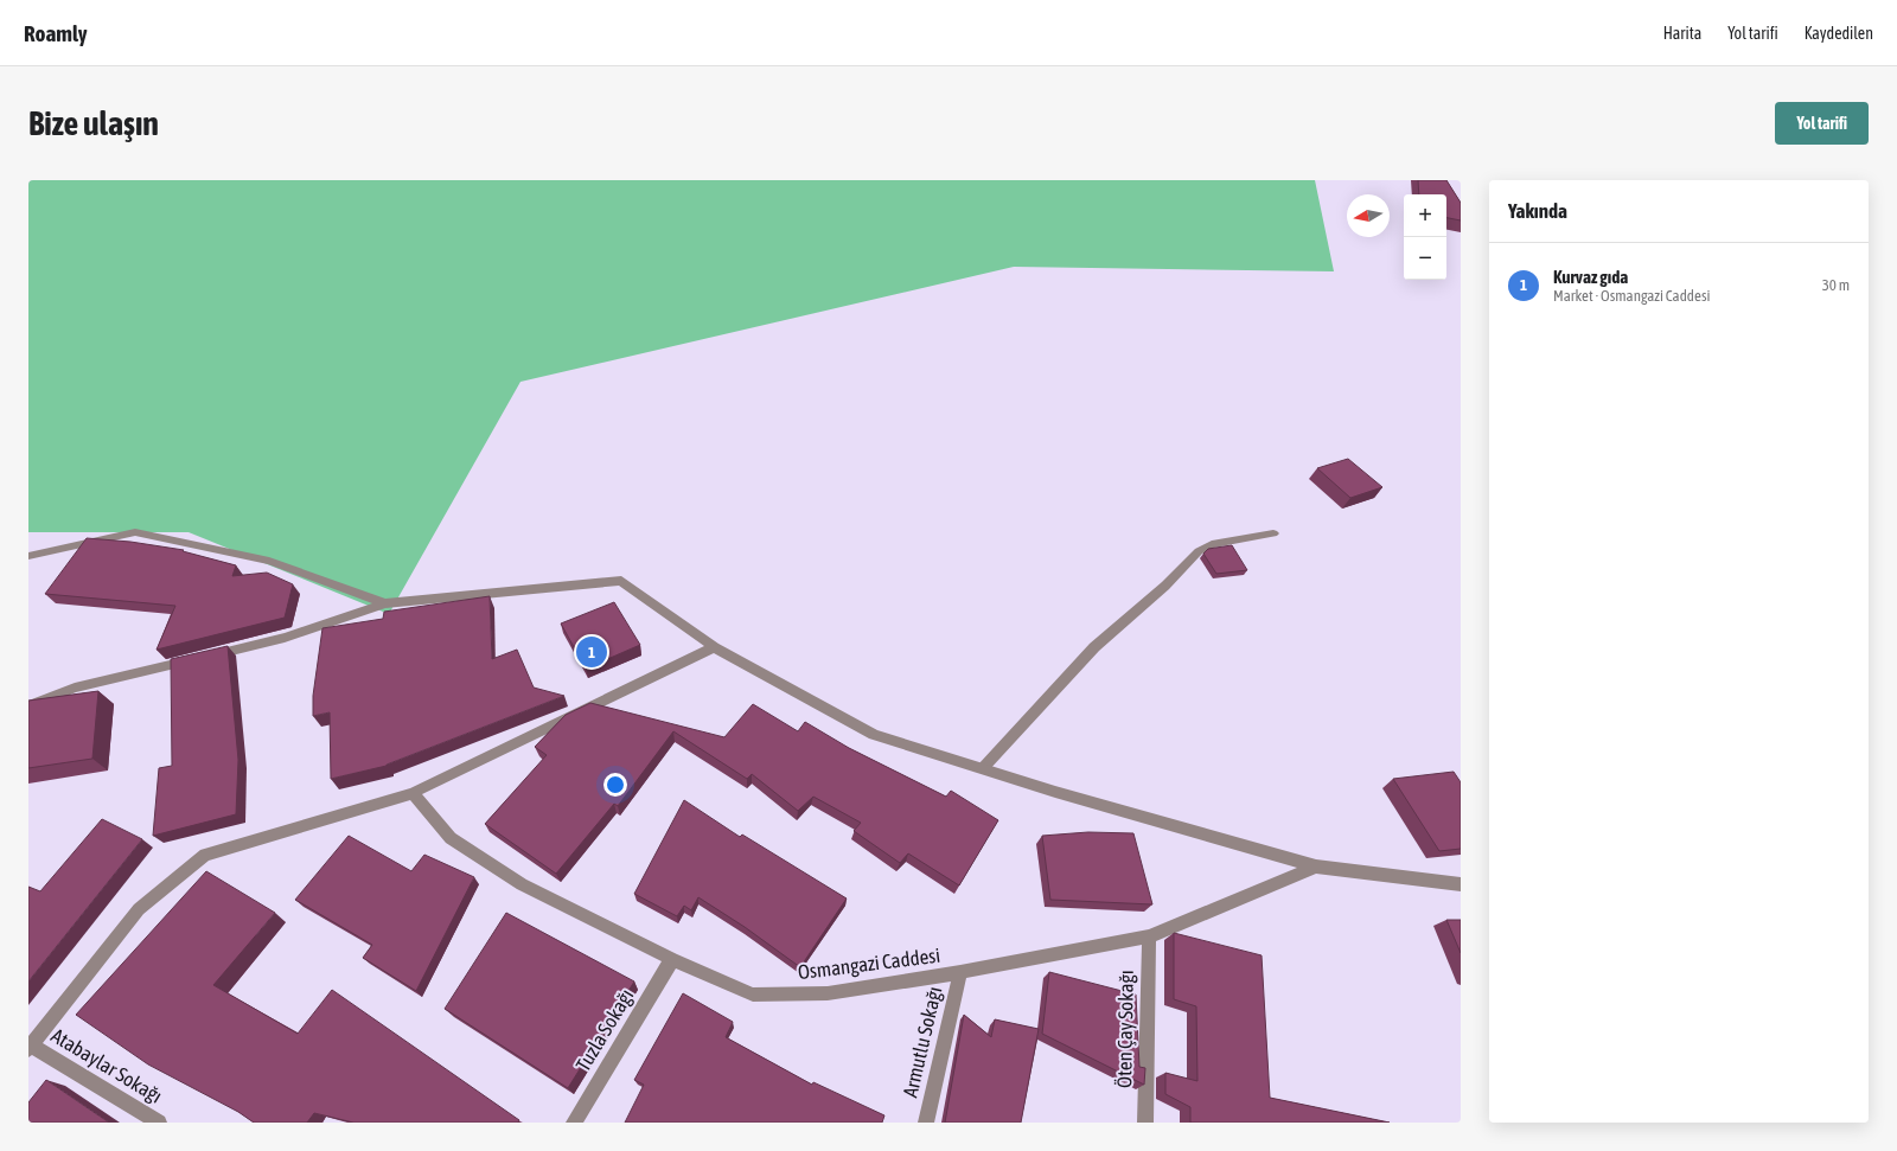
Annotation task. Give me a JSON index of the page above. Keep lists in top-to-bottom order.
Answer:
{
  "streets": {
    "street": [
      "Osmangazi Caddesi",
      "Öten Çay Sokağı",
      "Tuzla Sokağı",
      "Armutlu Sokağı",
      "Atabaylar Sokağı"
    ]
  },
  "crossings": [
    ["Osmangazi Caddesi", "Öten Çay Sokağı"],
    ["Osmangazi Caddesi", "Tuzla Sokağı"],
    ["Osmangazi Caddesi", "Armutlu Sokağı"]
  ],
  "north": "left",
  "page": {
    "header": "Roamly",
    "nav": ["Harita", "Yol tarifi", "Kaydedilen"],
    "buttons": "Yol tarifi",
    "title": "Bize ulaşın",
    "heading": "Yakında",
    "map_buttons": ["+", "−"],
    "list": [
      {
        "mark": "1",
        "name": "Kurvaz gıda",
        "note": "Market · Osmangazi Caddesi",
        "value": "30 m"
      }
    ],
    "pins": "1"
  }
}
